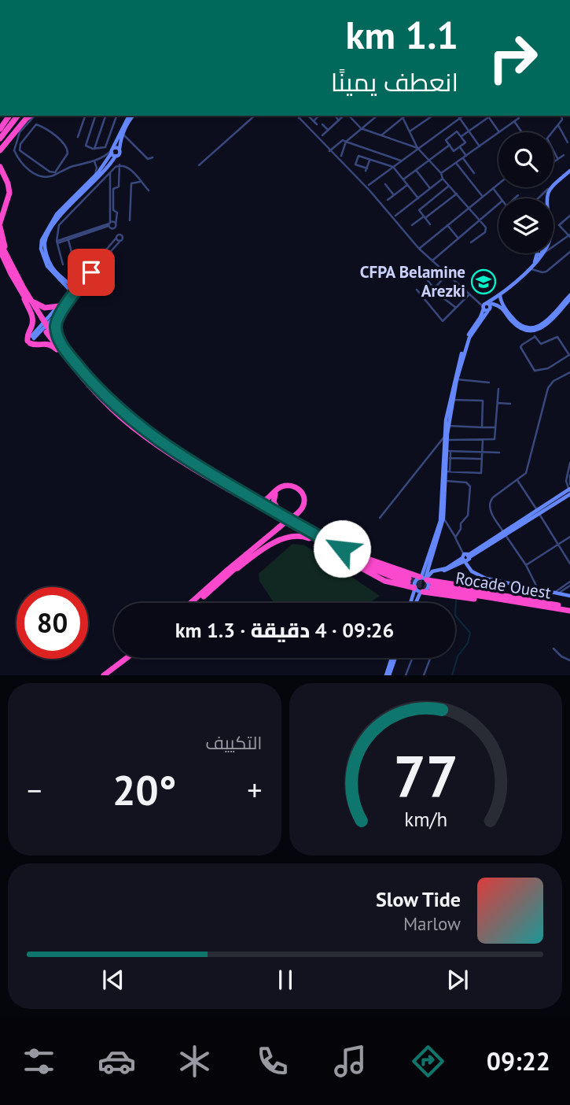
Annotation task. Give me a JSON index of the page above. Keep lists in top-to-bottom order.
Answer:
{
  "streets": {
    "highway": ["Rocade Ouest"]
  },
  "places": {
    "school or university": ["CFPA Belamine Arezki"]
  },
  "page": {
    "turn": ["1.1 km", "انعطف يمينًا"],
    "limit": "80",
    "trip": "09:26 · 4 دقيقة · 1.3 km",
    "tile": "التكييف",
    "heat": ["−", "20°", "+"],
    "song": ["Slow Tide", "Marlow"],
    "tabs": "09:22",
    "gauge": ["77", "km/h"]
  }
}
